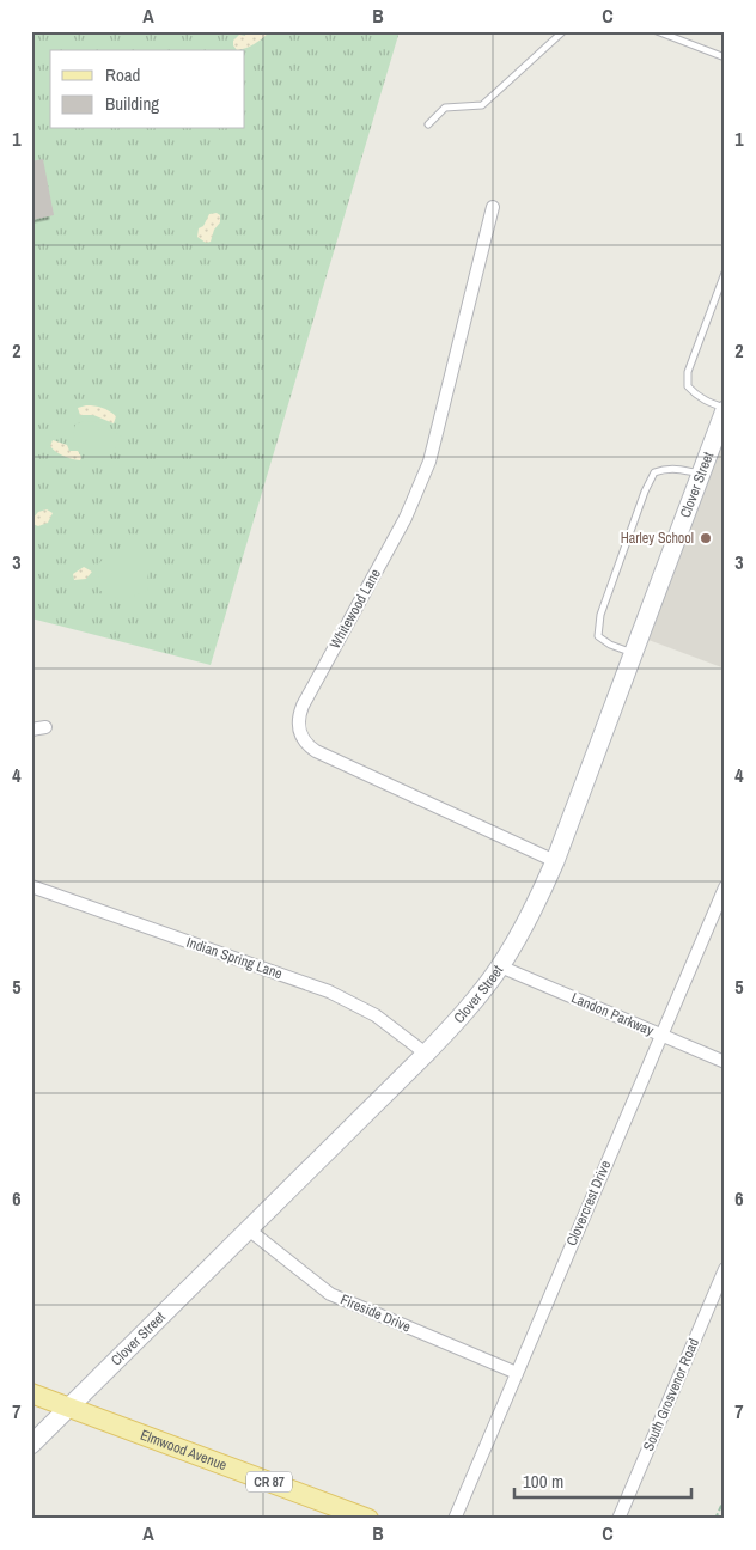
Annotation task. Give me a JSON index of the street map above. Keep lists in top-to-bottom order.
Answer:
{
  "streets": {
    "main road": ["Clover Street", "Elmwood Avenue", "CR 87"],
    "street": [
      "Whitewood Lane",
      "Indian Spring Lane",
      "Landon Parkway",
      "Clovercrest Drive",
      "Fireside Drive",
      "South Grosvenor Road"
    ]
  },
  "crossings": [
    ["Clover Street", "Whitewood Lane"],
    ["Clover Street", "Indian Spring Lane"],
    ["Clover Street", "Landon Parkway"],
    ["Clover Street", "Fireside Drive"],
    ["Clover Street", "Elmwood Avenue"],
    ["Landon Parkway", "Clovercrest Drive"],
    ["Clovercrest Drive", "Fireside Drive"]
  ],
  "places": ["Harley School"],
  "legend": ["Road", "Building"],
  "scale_bar": "100 m",
  "grid": {
    "columns": ["A", "B", "C"],
    "rows": [
      "1",
      "2",
      "3",
      "4",
      "5",
      "6",
      "7"
    ]
  }
}
